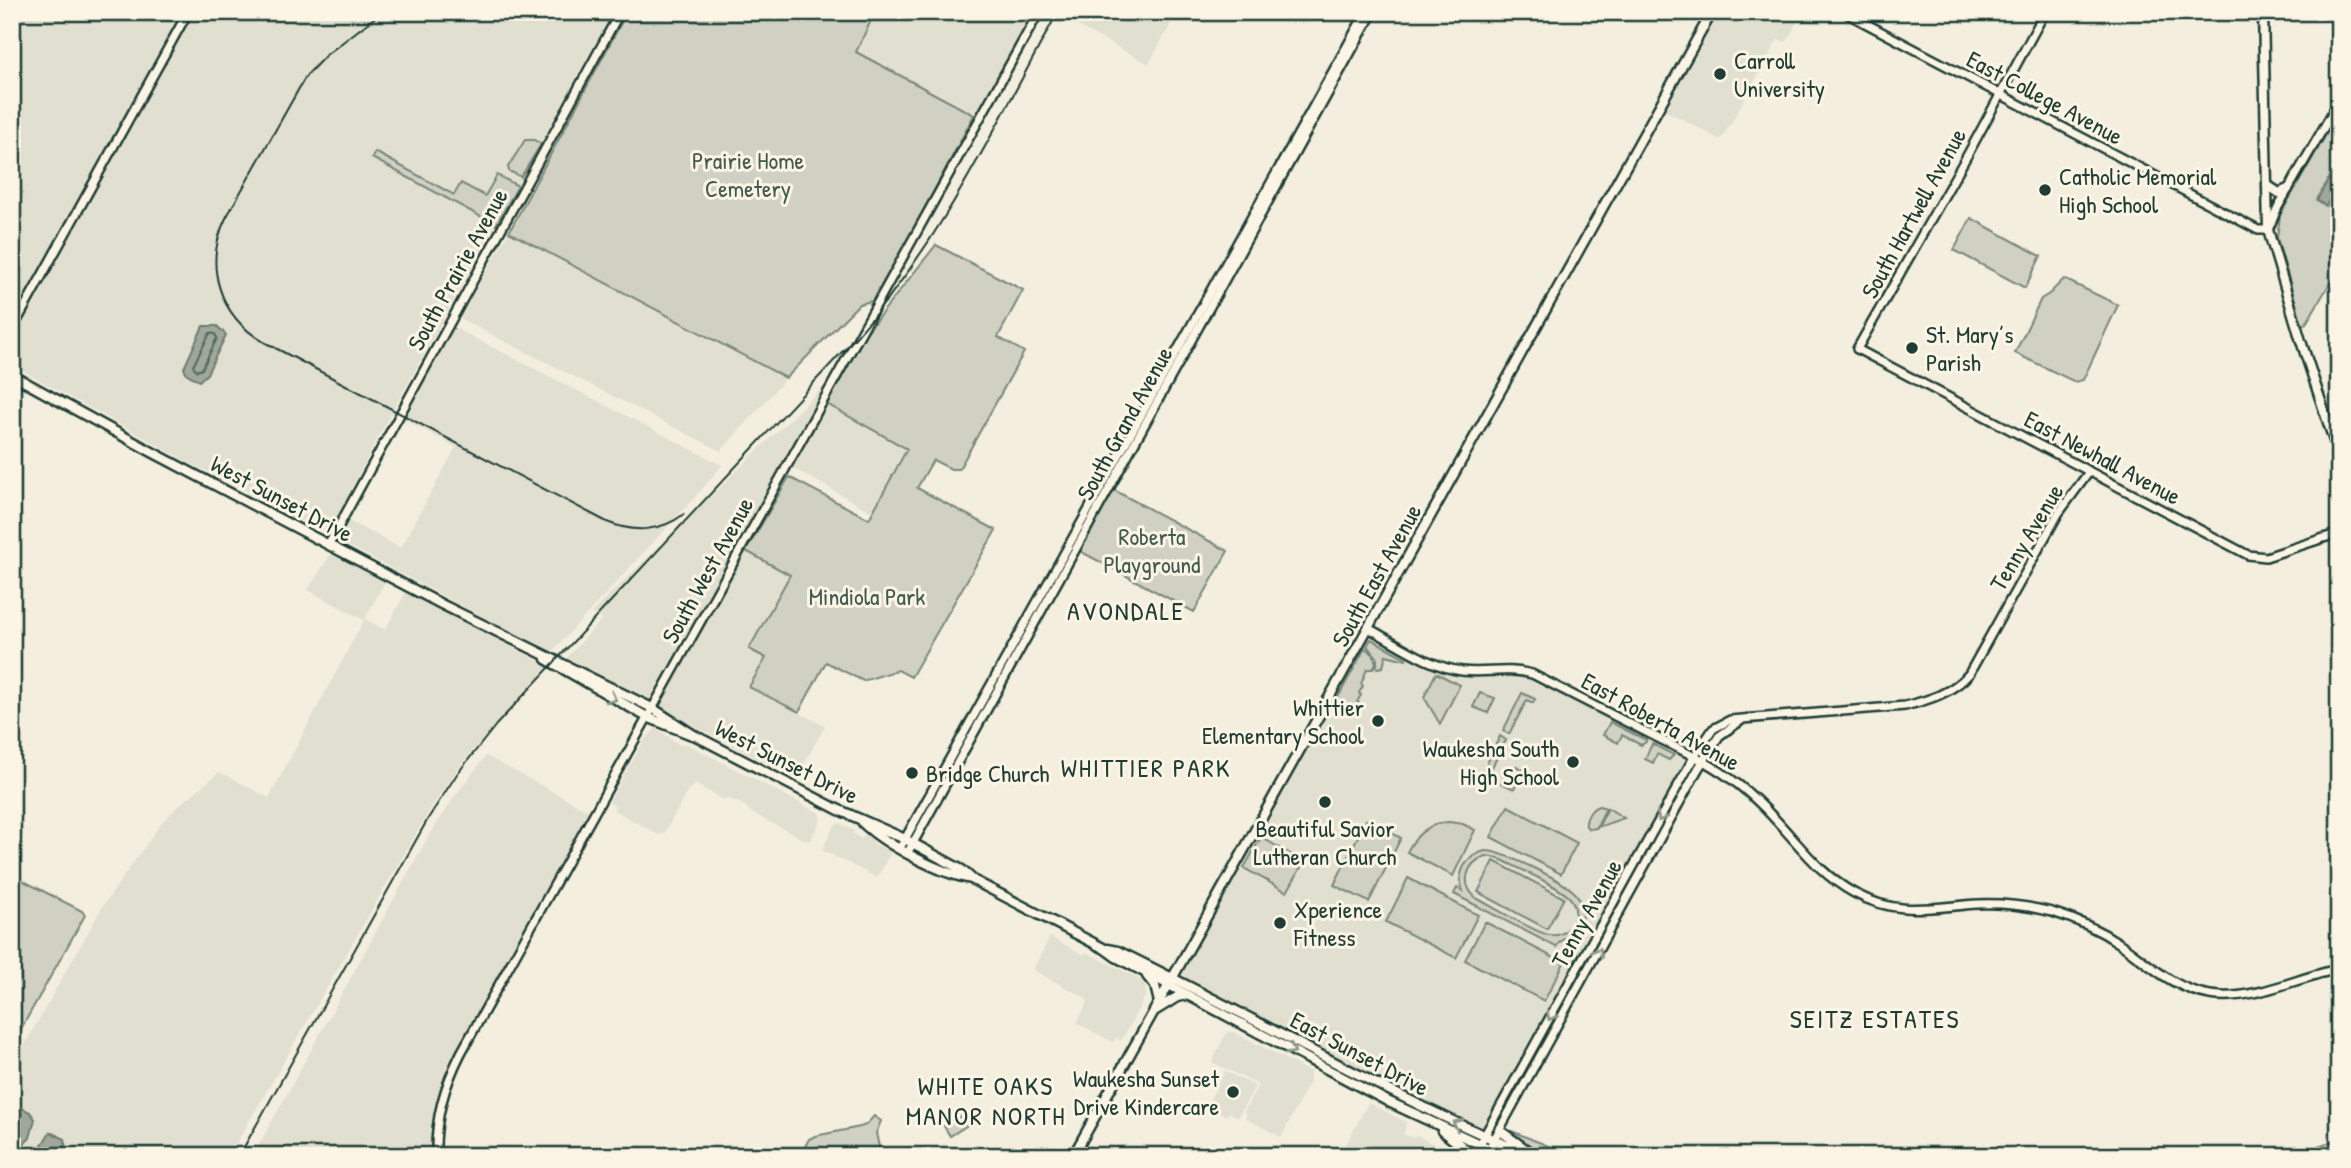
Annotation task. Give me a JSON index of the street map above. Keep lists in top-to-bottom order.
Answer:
{
  "streets": {
    "main road": ["West Sunset Drive", "South East Avenue", "East Sunset Drive"],
    "street": [
      "East College Avenue",
      "South Hartwell Avenue",
      "South Prairie Avenue",
      "South Grand Avenue",
      "East Newhall Avenue",
      "Tenny Avenue",
      "South West Avenue",
      "East Roberta Avenue"
    ]
  },
  "crossings": [
    ["East College Avenue", "South Hartwell Avenue"],
    ["South Hartwell Avenue", "East Newhall Avenue"],
    ["South Prairie Avenue", "West Sunset Drive"],
    ["South Grand Avenue", "West Sunset Drive"],
    ["East Newhall Avenue", "Tenny Avenue"],
    ["West Sunset Drive", "South West Avenue"],
    ["West Sunset Drive", "South East Avenue"],
    ["West Sunset Drive", "East Sunset Drive"],
    ["Tenny Avenue", "East Roberta Avenue"],
    ["Tenny Avenue", "East Sunset Drive"],
    ["South East Avenue", "East Roberta Avenue"],
    ["South East Avenue", "East Sunset Drive"]
  ],
  "districts": [
    "AVONDALE",
    "WHITTIER PARK",
    "SEITZ ESTATES",
    "WHITE OAKS MANOR NORTH"
  ],
  "parks": ["Prairie Home Cemetery", "Roberta Playground", "Mindiola Park"],
  "places": [
    "Carroll University",
    "Catholic Memorial High School",
    "St. Mary’s Parish",
    "Whittier Elementary School",
    "Waukesha South High School",
    "Bridge Church",
    "Beautiful Savior Lutheran Church",
    "Xperience Fitness",
    "Waukesha Sunset Drive Kindercare"
  ]
}
